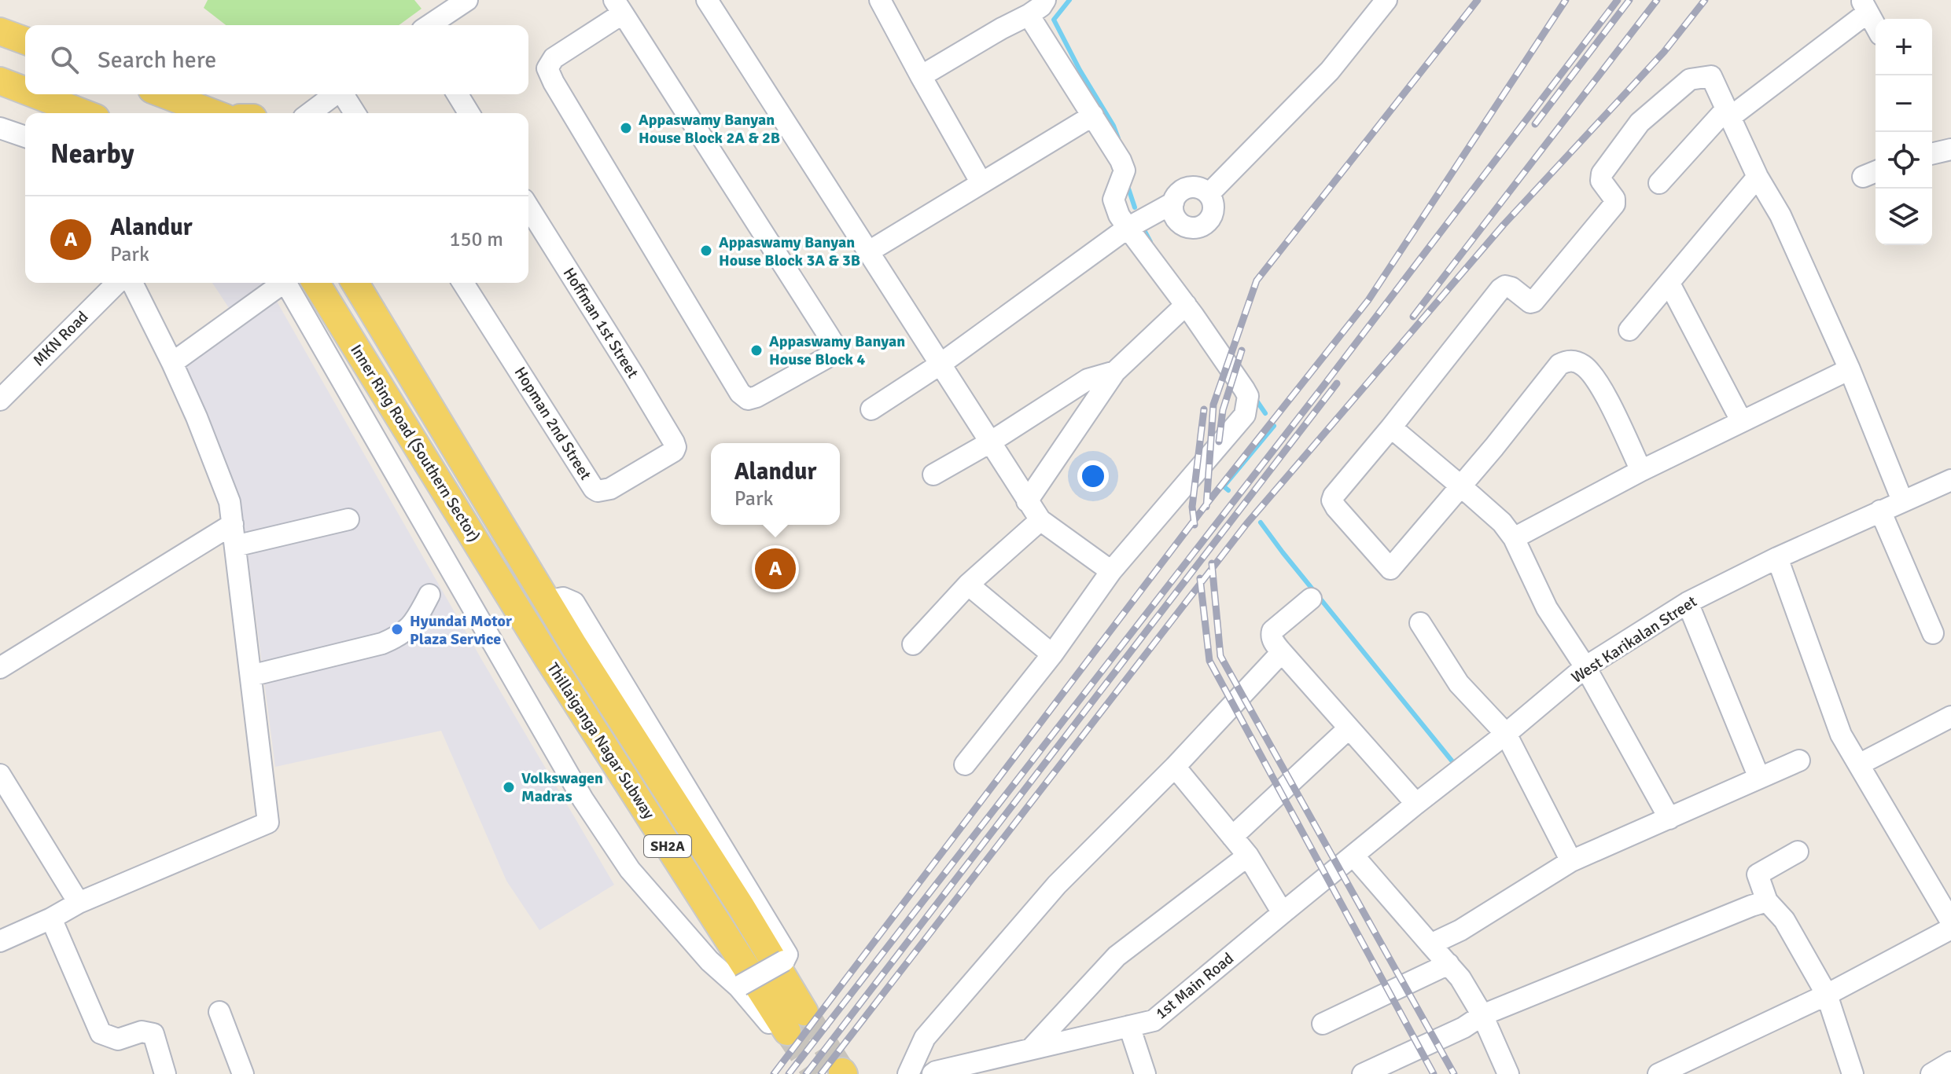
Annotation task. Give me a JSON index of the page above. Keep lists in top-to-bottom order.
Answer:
{
  "streets": {
    "main road": ["Inner Ring Road (Southern Sector)", "Thillaiganga Nagar Subway", "SH2A"],
    "street": [
      "Hoffman 1st Street",
      "MKN Road",
      "Hopman 2nd Street",
      "West Karikalan Street",
      "1st Main Road"
    ]
  },
  "crossings": [
    ["Hoffman 1st Street", "Hopman 2nd Street"],
    ["Inner Ring Road (Southern Sector)", "Thillaiganga Nagar Subway"],
    ["West Karikalan Street", "1st Main Road"]
  ],
  "places": [
    "Appaswamy Banyan House Block 2A & 2B",
    "Appaswamy Banyan House Block 3A & 3B",
    "Appaswamy Banyan House Block 4",
    "Hyundai Motor Plaza Service",
    "Volkswagen Madras"
  ],
  "page": {
    "map_buttons": ["+", "−"],
    "search": "Search here",
    "heading": "Nearby",
    "list": [
      {
        "mark": "A",
        "name": "Alandur",
        "note": "Park",
        "value": "150 m"
      }
    ],
    "popup": ["Alandur", "Park"],
    "pins": "A"
  }
}
